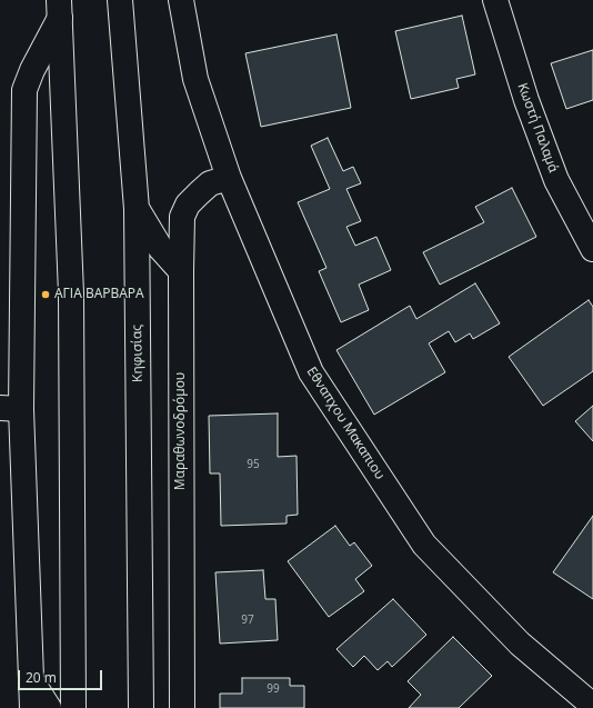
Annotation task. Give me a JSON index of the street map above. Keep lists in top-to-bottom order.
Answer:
{
  "streets": {
    "street": [
      "Κωστή Παλαμά",
      "Κηφισίας",
      "Εθναπχου Μακαπιου",
      "Μαραθωνοδρόμου"
    ]
  },
  "crossings": [
    ["Εθναπχου Μακαπιου", "Μαραθωνοδρόμου"]
  ],
  "places": ["ΑΓΙΑ ΒΑΡΒΑΡΑ"],
  "house_numbers": ["95", "97", "99"],
  "scale_bar": "20 m"
}
